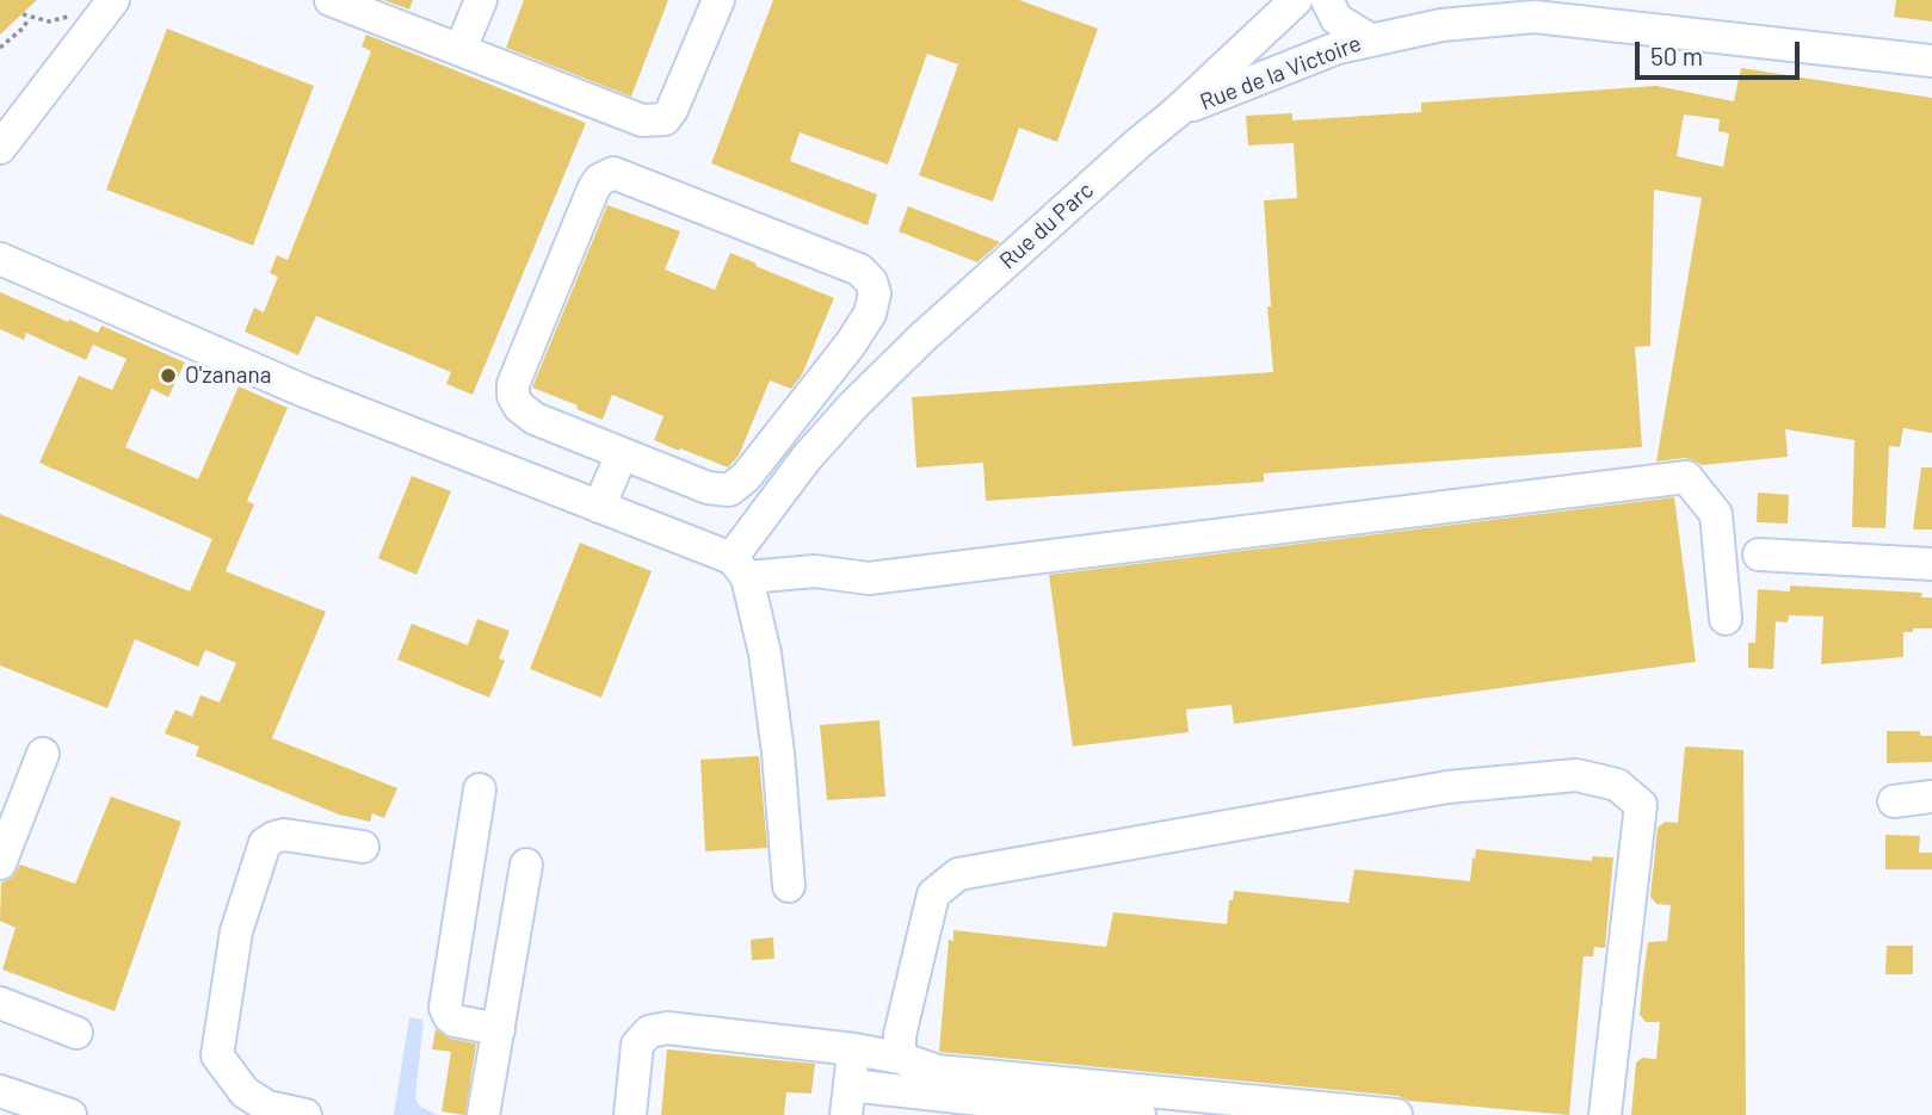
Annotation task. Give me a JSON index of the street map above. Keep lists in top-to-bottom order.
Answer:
{
  "streets": {
    "street": ["Rue de la Victoire", "Rue du Parc"]
  },
  "crossings": [
    ["Rue de la Victoire", "Rue du Parc"]
  ],
  "places": ["O'zanana"],
  "scale_bar": "50 m"
}
